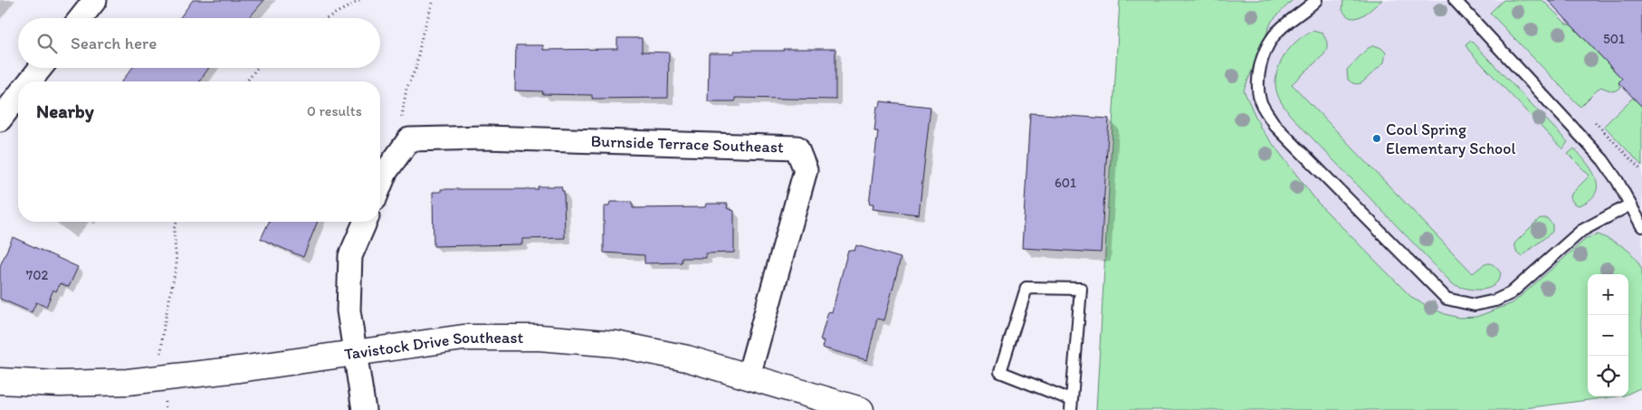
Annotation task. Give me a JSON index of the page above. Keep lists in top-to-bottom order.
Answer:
{
  "streets": {
    "street": ["Burnside Terrace Southeast", "Tavistock Drive Southeast"]
  },
  "crossings": [
    ["Burnside Terrace Southeast", "Tavistock Drive Southeast"]
  ],
  "places": ["Cool Spring Elementary School"],
  "house_numbers": ["501", "601", "702"],
  "page": {
    "search": "Search here",
    "heading": ["Nearby", "0 results"],
    "map_buttons": ["+", "−"]
  }
}
